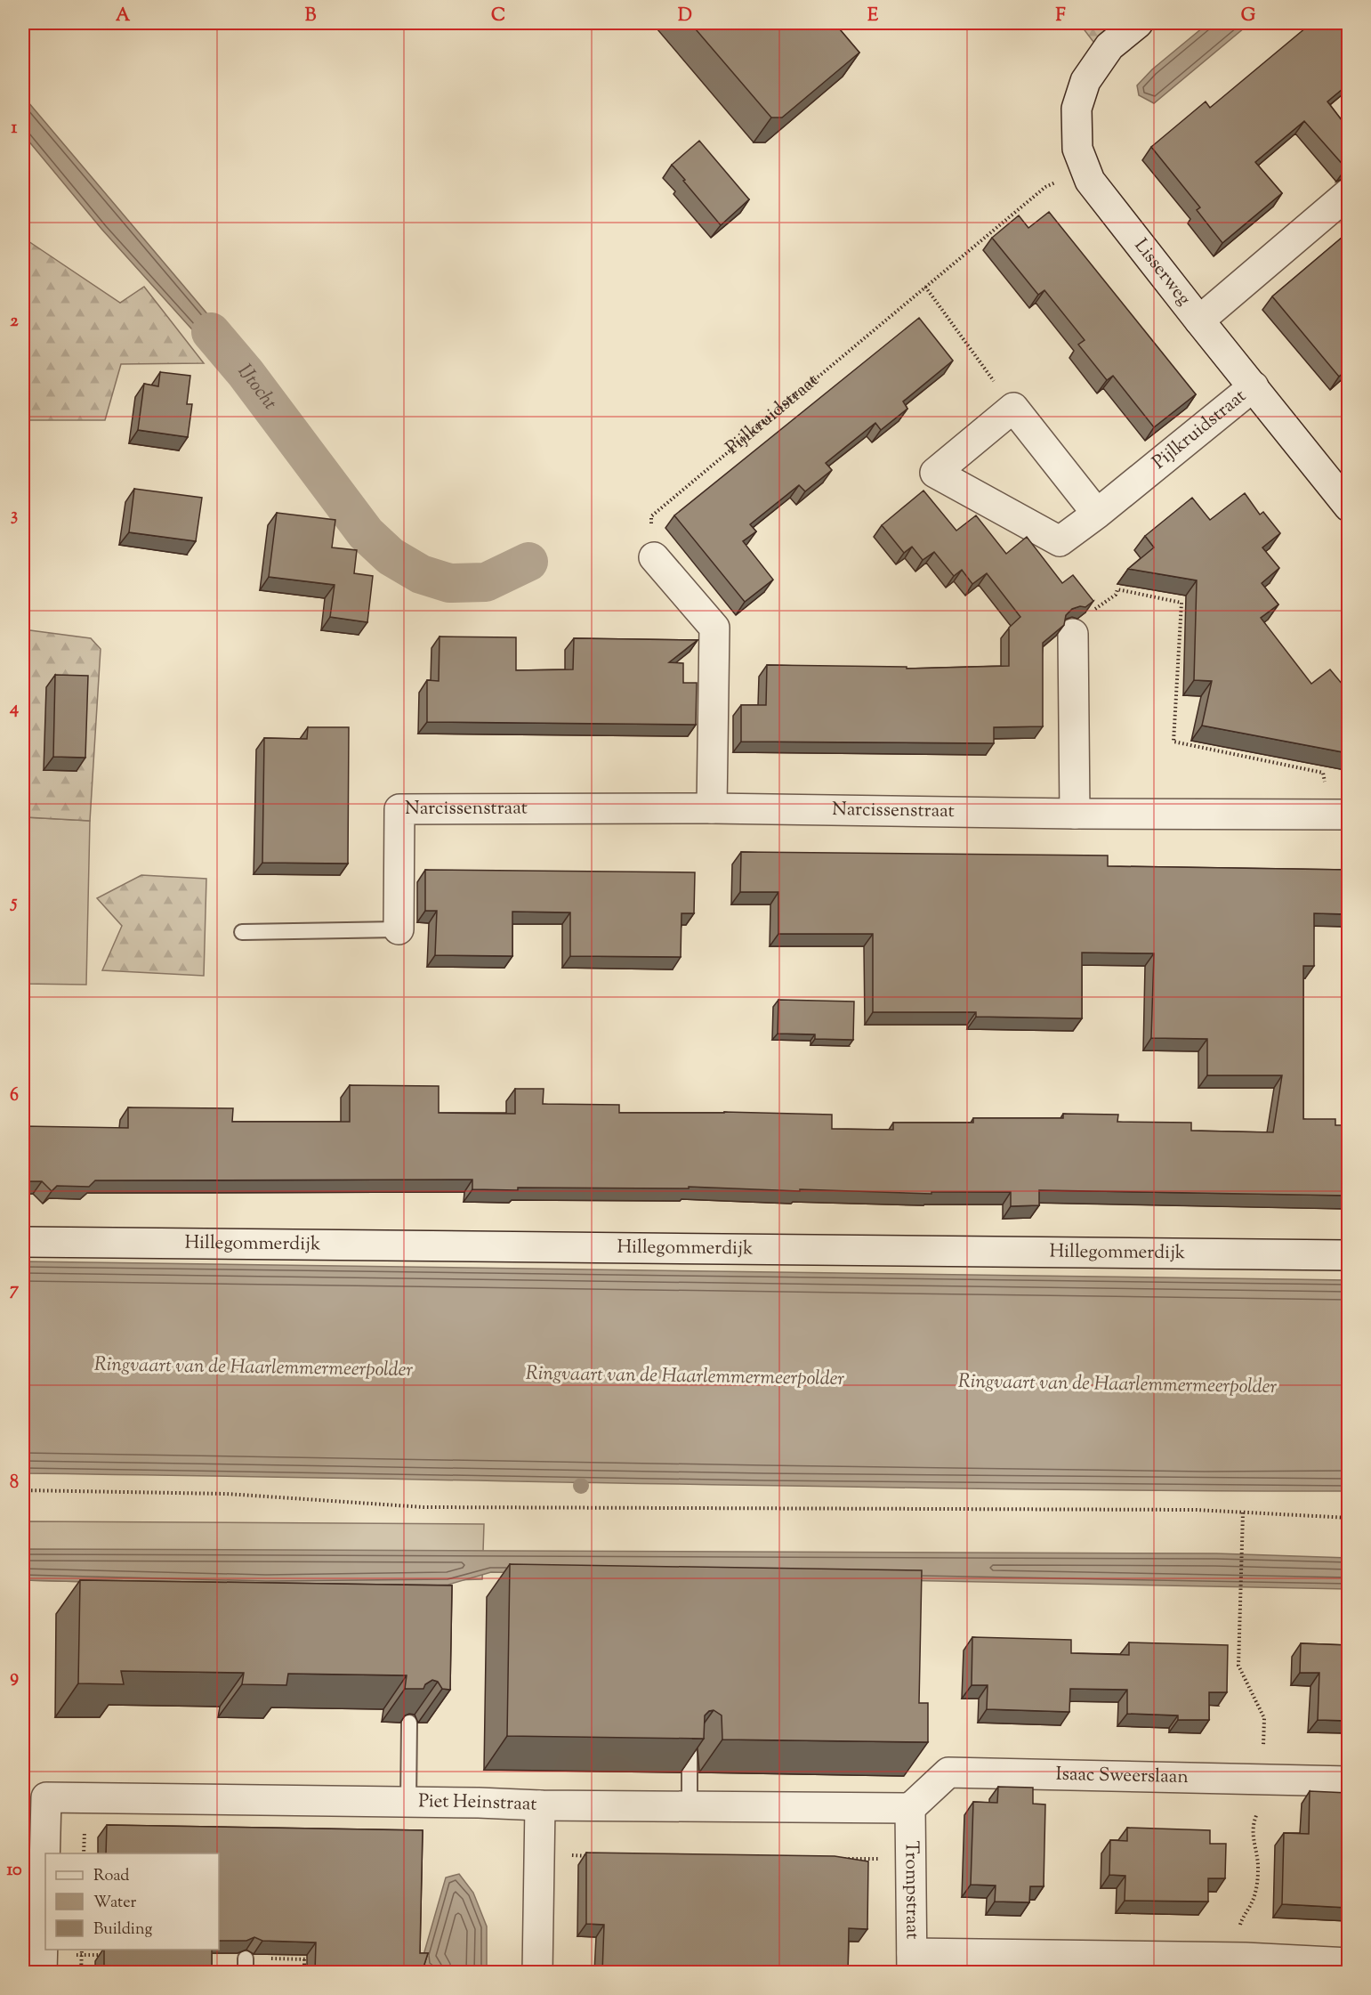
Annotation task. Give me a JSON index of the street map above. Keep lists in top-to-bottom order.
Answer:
{
  "streets": {
    "street": [
      "Lisserweg",
      "Pijlkruidstraat",
      "Narcissenstraat",
      "Hillegommerdijk",
      "Isaac Sweerslaan",
      "Piet Heinstraat",
      "Trompstraat"
    ]
  },
  "crossings": [
    ["Lisserweg", "Pijlkruidstraat"],
    ["Isaac Sweerslaan", "Piet Heinstraat"],
    ["Isaac Sweerslaan", "Trompstraat"],
    ["Piet Heinstraat", "Trompstraat"]
  ],
  "water": ["IJtocht", "Ringvaart van de Haarlemmermeerpolder"],
  "legend": ["Road", "Water", "Building"],
  "grid": {
    "columns": [
      "A",
      "B",
      "C",
      "D",
      "E",
      "F",
      "G"
    ],
    "rows": [
      "1",
      "2",
      "3",
      "4",
      "5",
      "6",
      "7",
      "8",
      "9",
      "10"
    ]
  }
}
